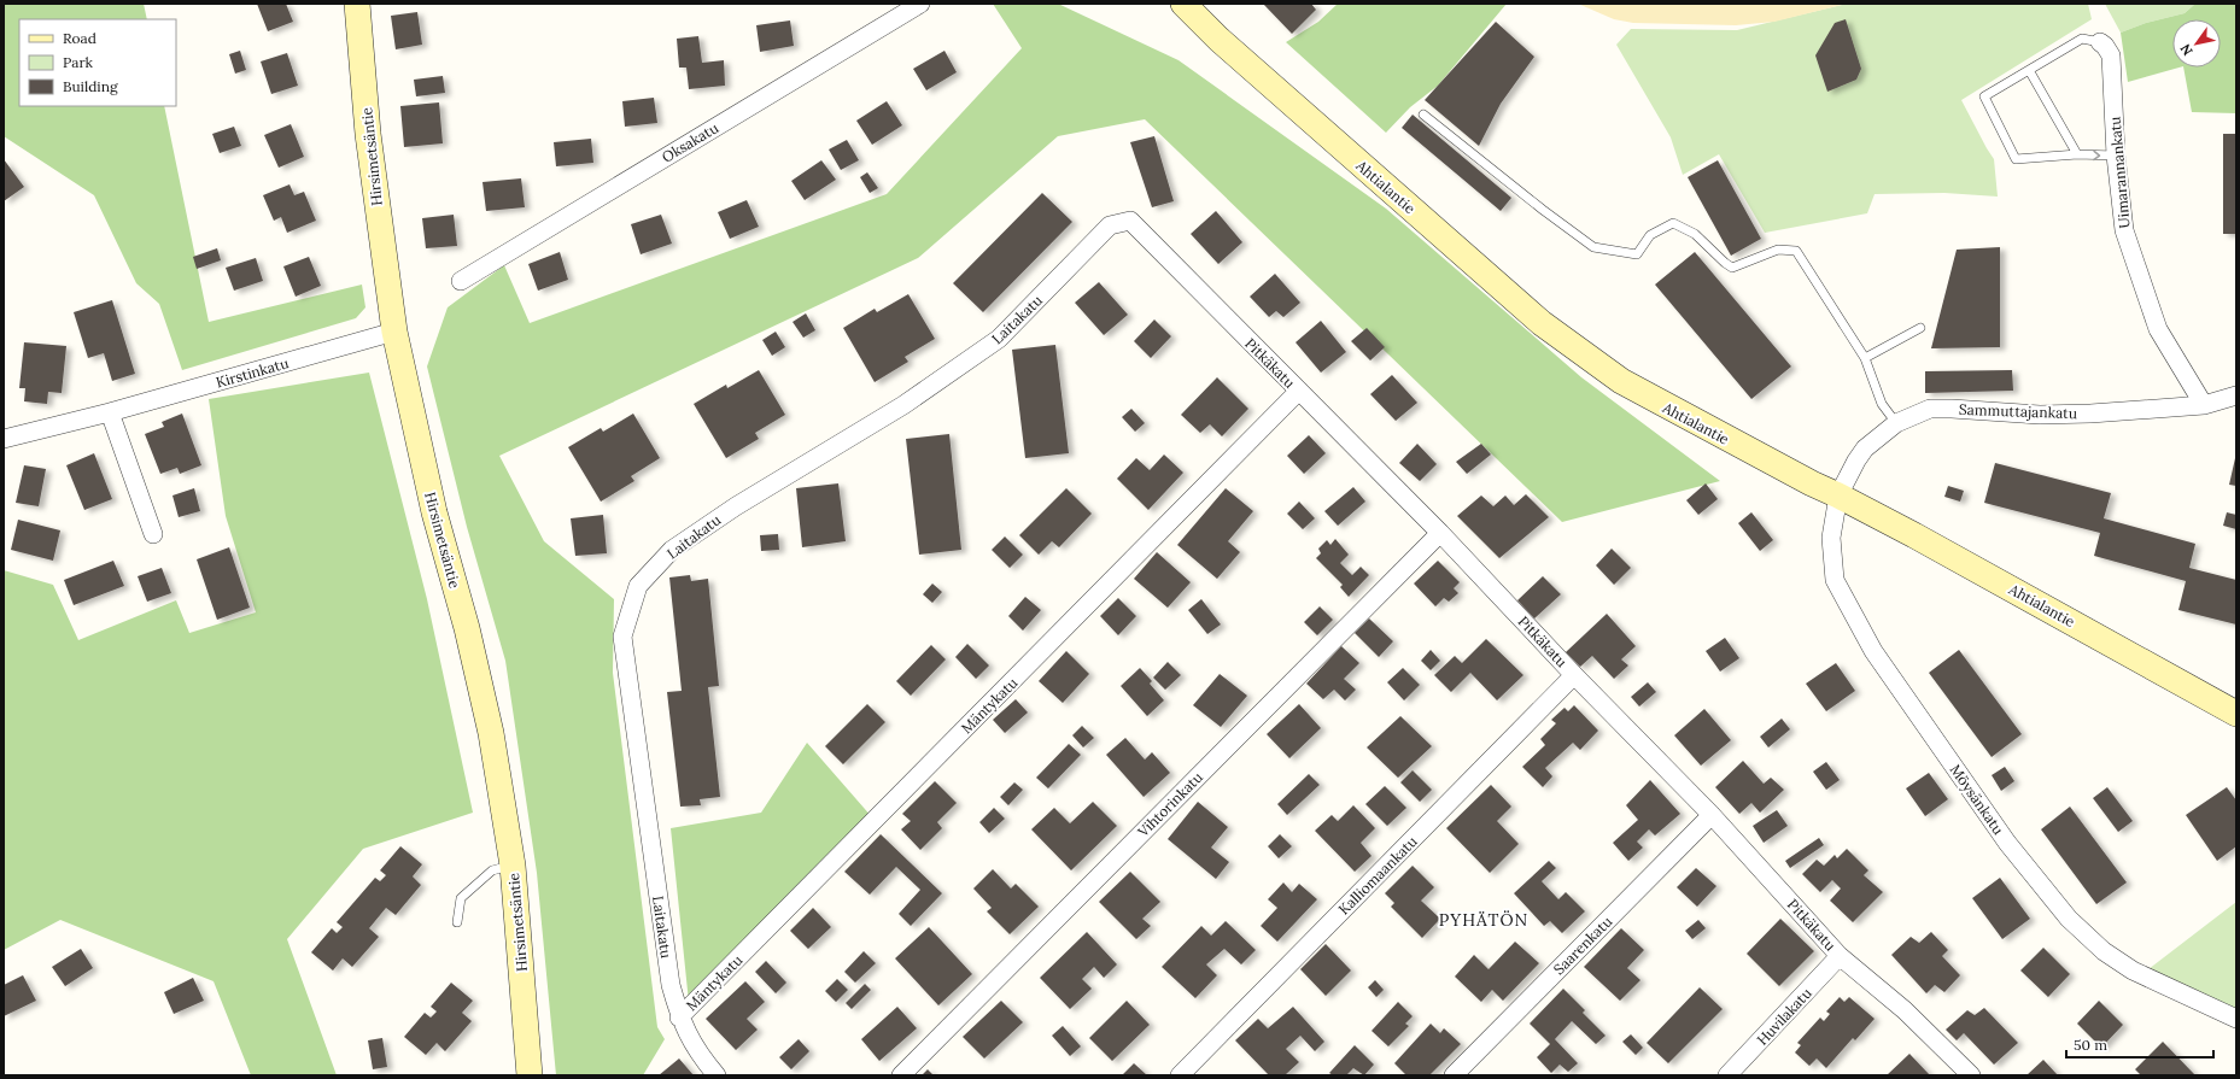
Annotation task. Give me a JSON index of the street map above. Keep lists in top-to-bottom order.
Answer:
{
  "streets": {
    "main road": ["Hirsimetsäntie", "Ahtialantie"],
    "street": [
      "Oksakatu",
      "Uimarannankatu",
      "Laitakatu",
      "Pitkäkatu",
      "Kirstinkatu",
      "Sammuttajankatu",
      "Mäntykatu",
      "Möysänkatu",
      "Vihtorinkatu",
      "Kalliomaankatu",
      "Saarenkatu",
      "Huvilakatu"
    ]
  },
  "crossings": [
    ["Hirsimetsäntie", "Kirstinkatu"],
    ["Uimarannankatu", "Sammuttajankatu"],
    ["Ahtialantie", "Sammuttajankatu"],
    ["Ahtialantie", "Möysänkatu"],
    ["Laitakatu", "Pitkäkatu"],
    ["Laitakatu", "Mäntykatu"],
    ["Pitkäkatu", "Mäntykatu"],
    ["Pitkäkatu", "Vihtorinkatu"],
    ["Pitkäkatu", "Kalliomaankatu"],
    ["Pitkäkatu", "Saarenkatu"],
    ["Pitkäkatu", "Huvilakatu"],
    ["Sammuttajankatu", "Möysänkatu"]
  ],
  "districts": ["PYHÄTÖN"],
  "legend": ["Road", "Park", "Building"],
  "scale_bar": "50 m",
  "north": "bottom left"
}
